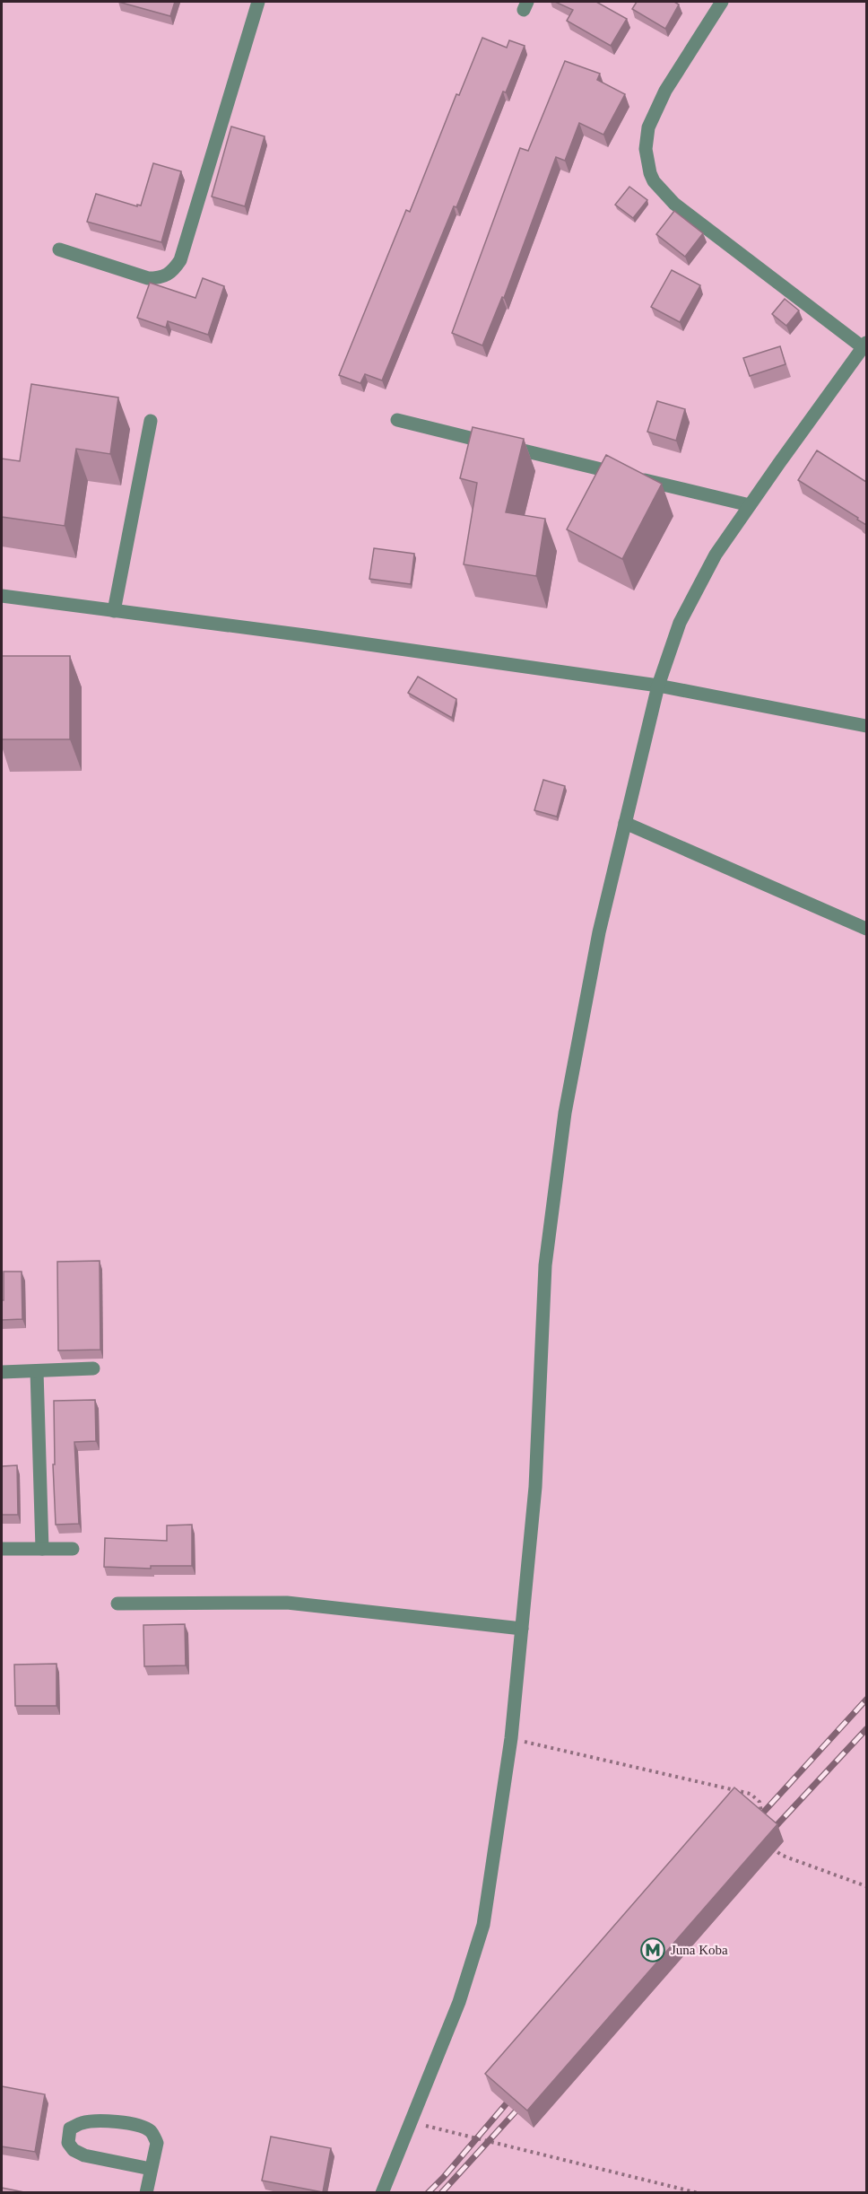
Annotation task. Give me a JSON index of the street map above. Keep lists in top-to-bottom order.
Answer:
{
  "places": {
    "metro station": ["Juna Koba"]
  }
}
